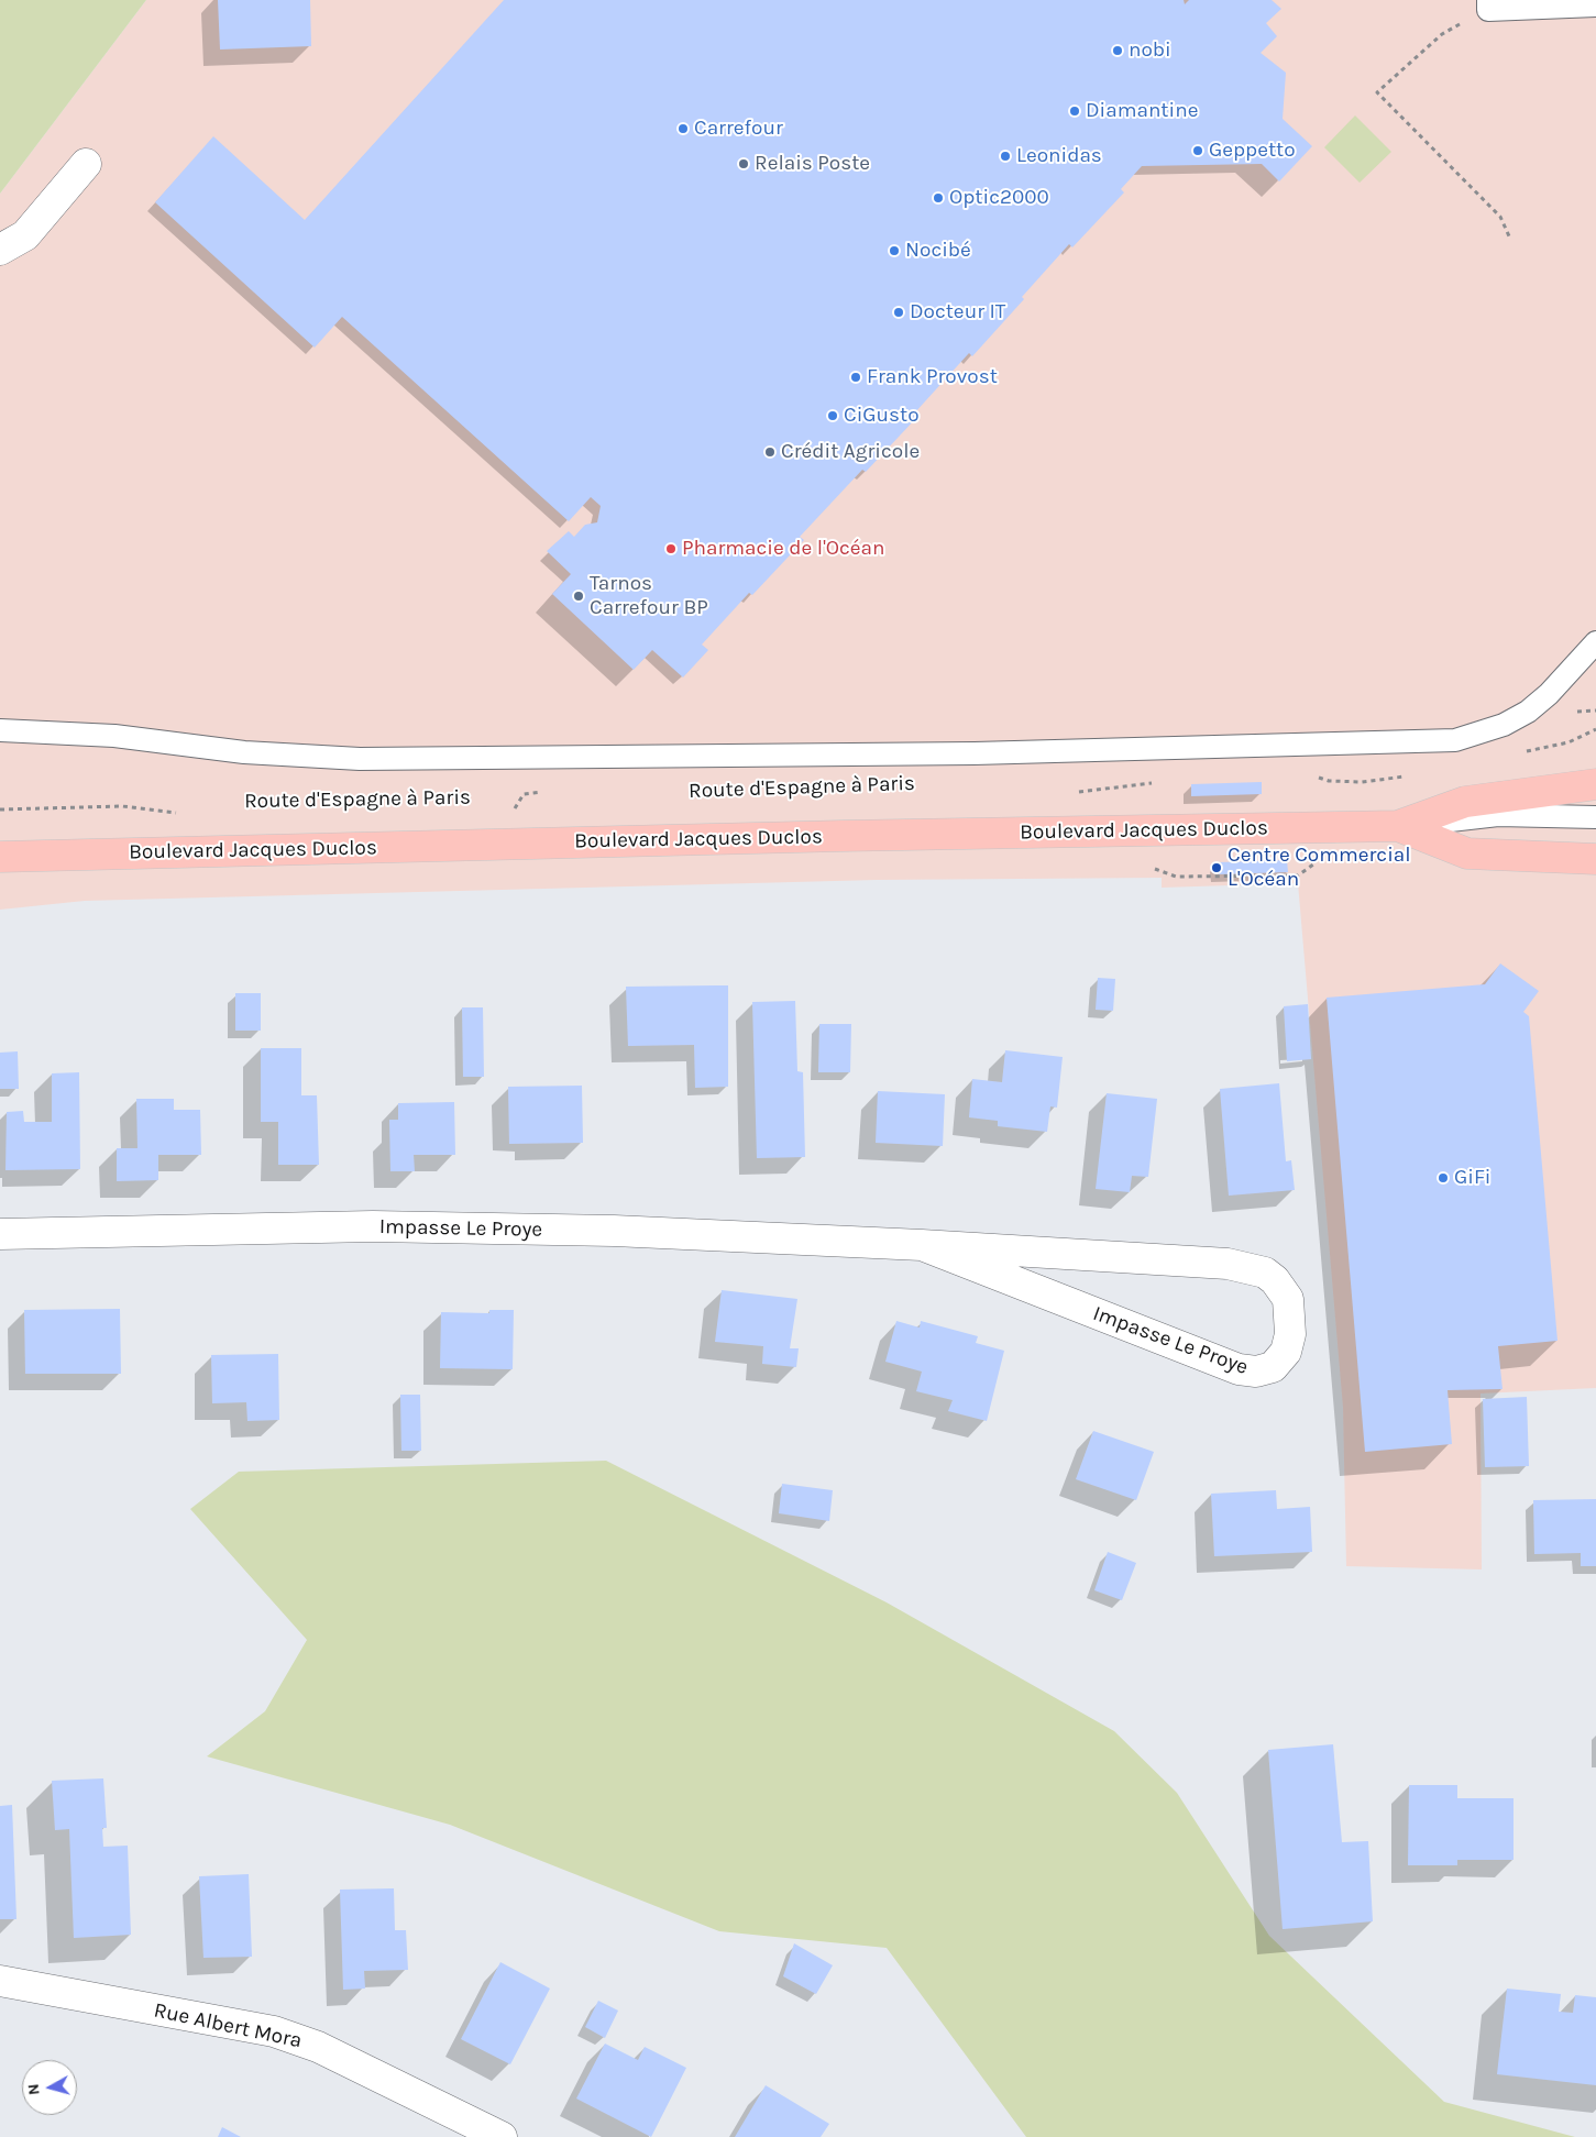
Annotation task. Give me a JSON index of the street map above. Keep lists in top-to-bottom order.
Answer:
{
  "streets": {
    "main road": ["Boulevard Jacques Duclos"],
    "street": ["Impasse Le Proye", "Rue Albert Mora"]
  },
  "places": [
    "nobi",
    "Diamantine",
    "Carrefour",
    "Geppetto",
    "Leonidas",
    "Relais Poste",
    "Optic2000",
    "Nocibé",
    "Docteur IT",
    "Frank Provost",
    "CiGusto",
    "Crédit Agricole",
    "Pharmacie de l'Océan",
    "Tarnos Carrefour BP",
    "Centre Commercial L'Océan",
    "GiFi"
  ],
  "north": "left"
}
